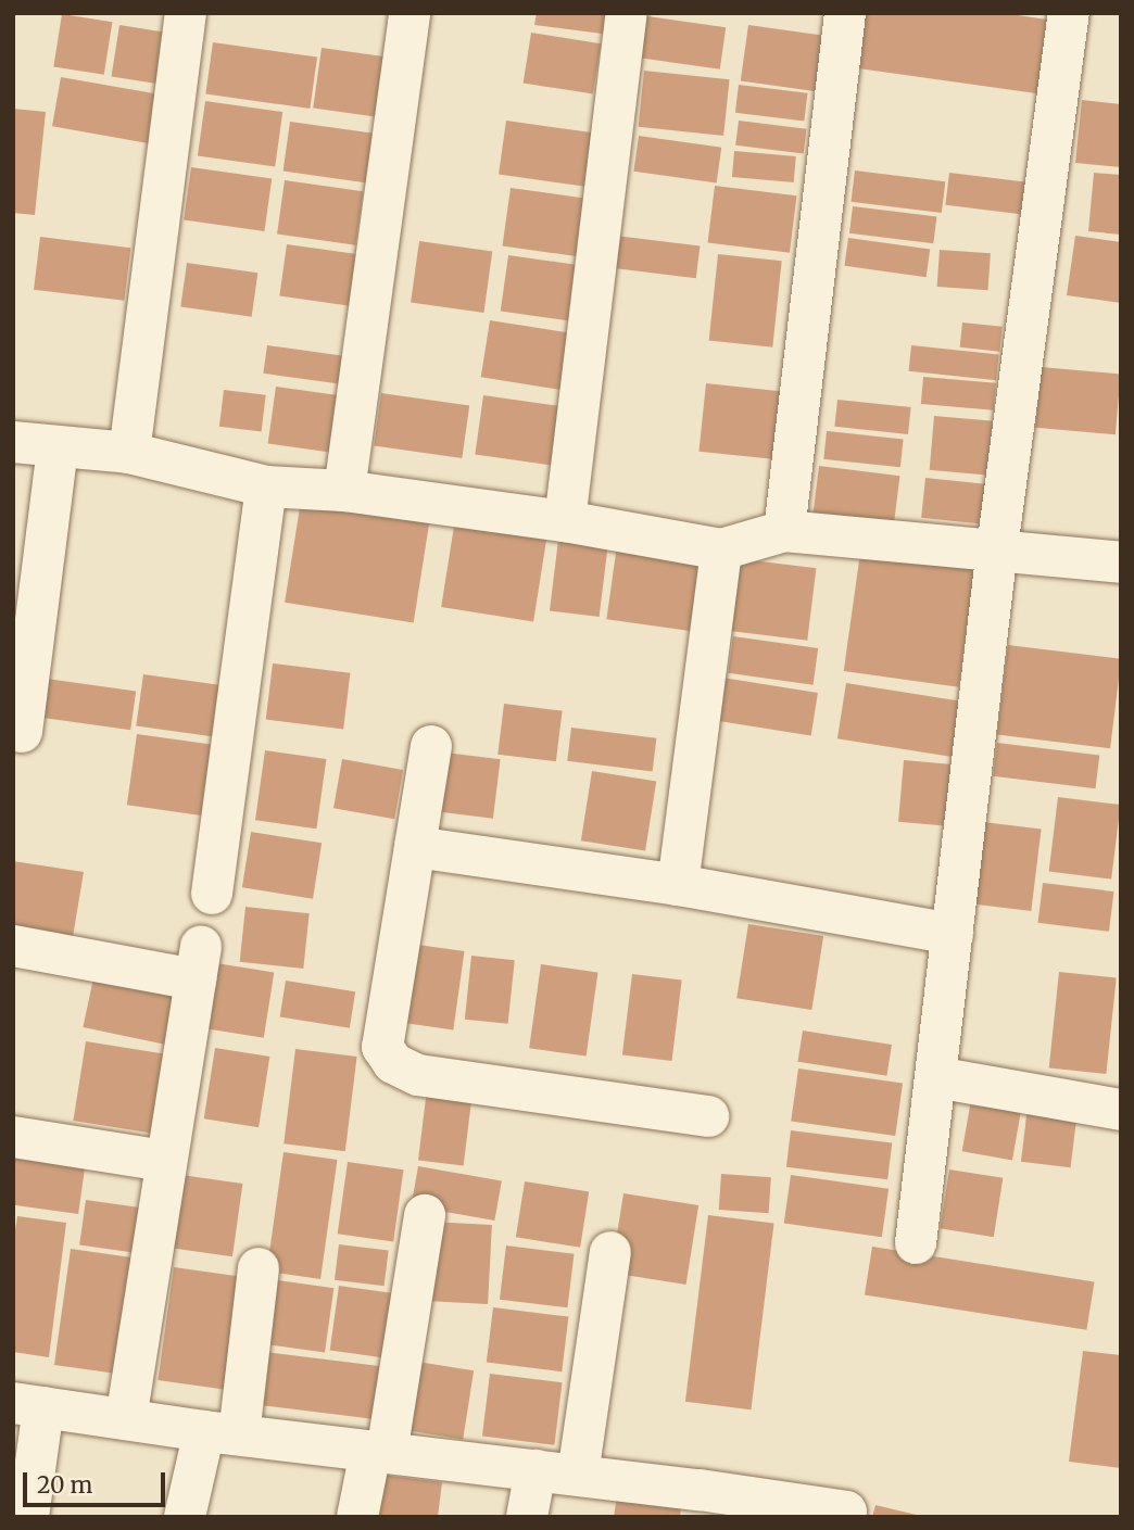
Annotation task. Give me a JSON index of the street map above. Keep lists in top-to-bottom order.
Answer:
{
  "scale_bar": "20 m"
}
